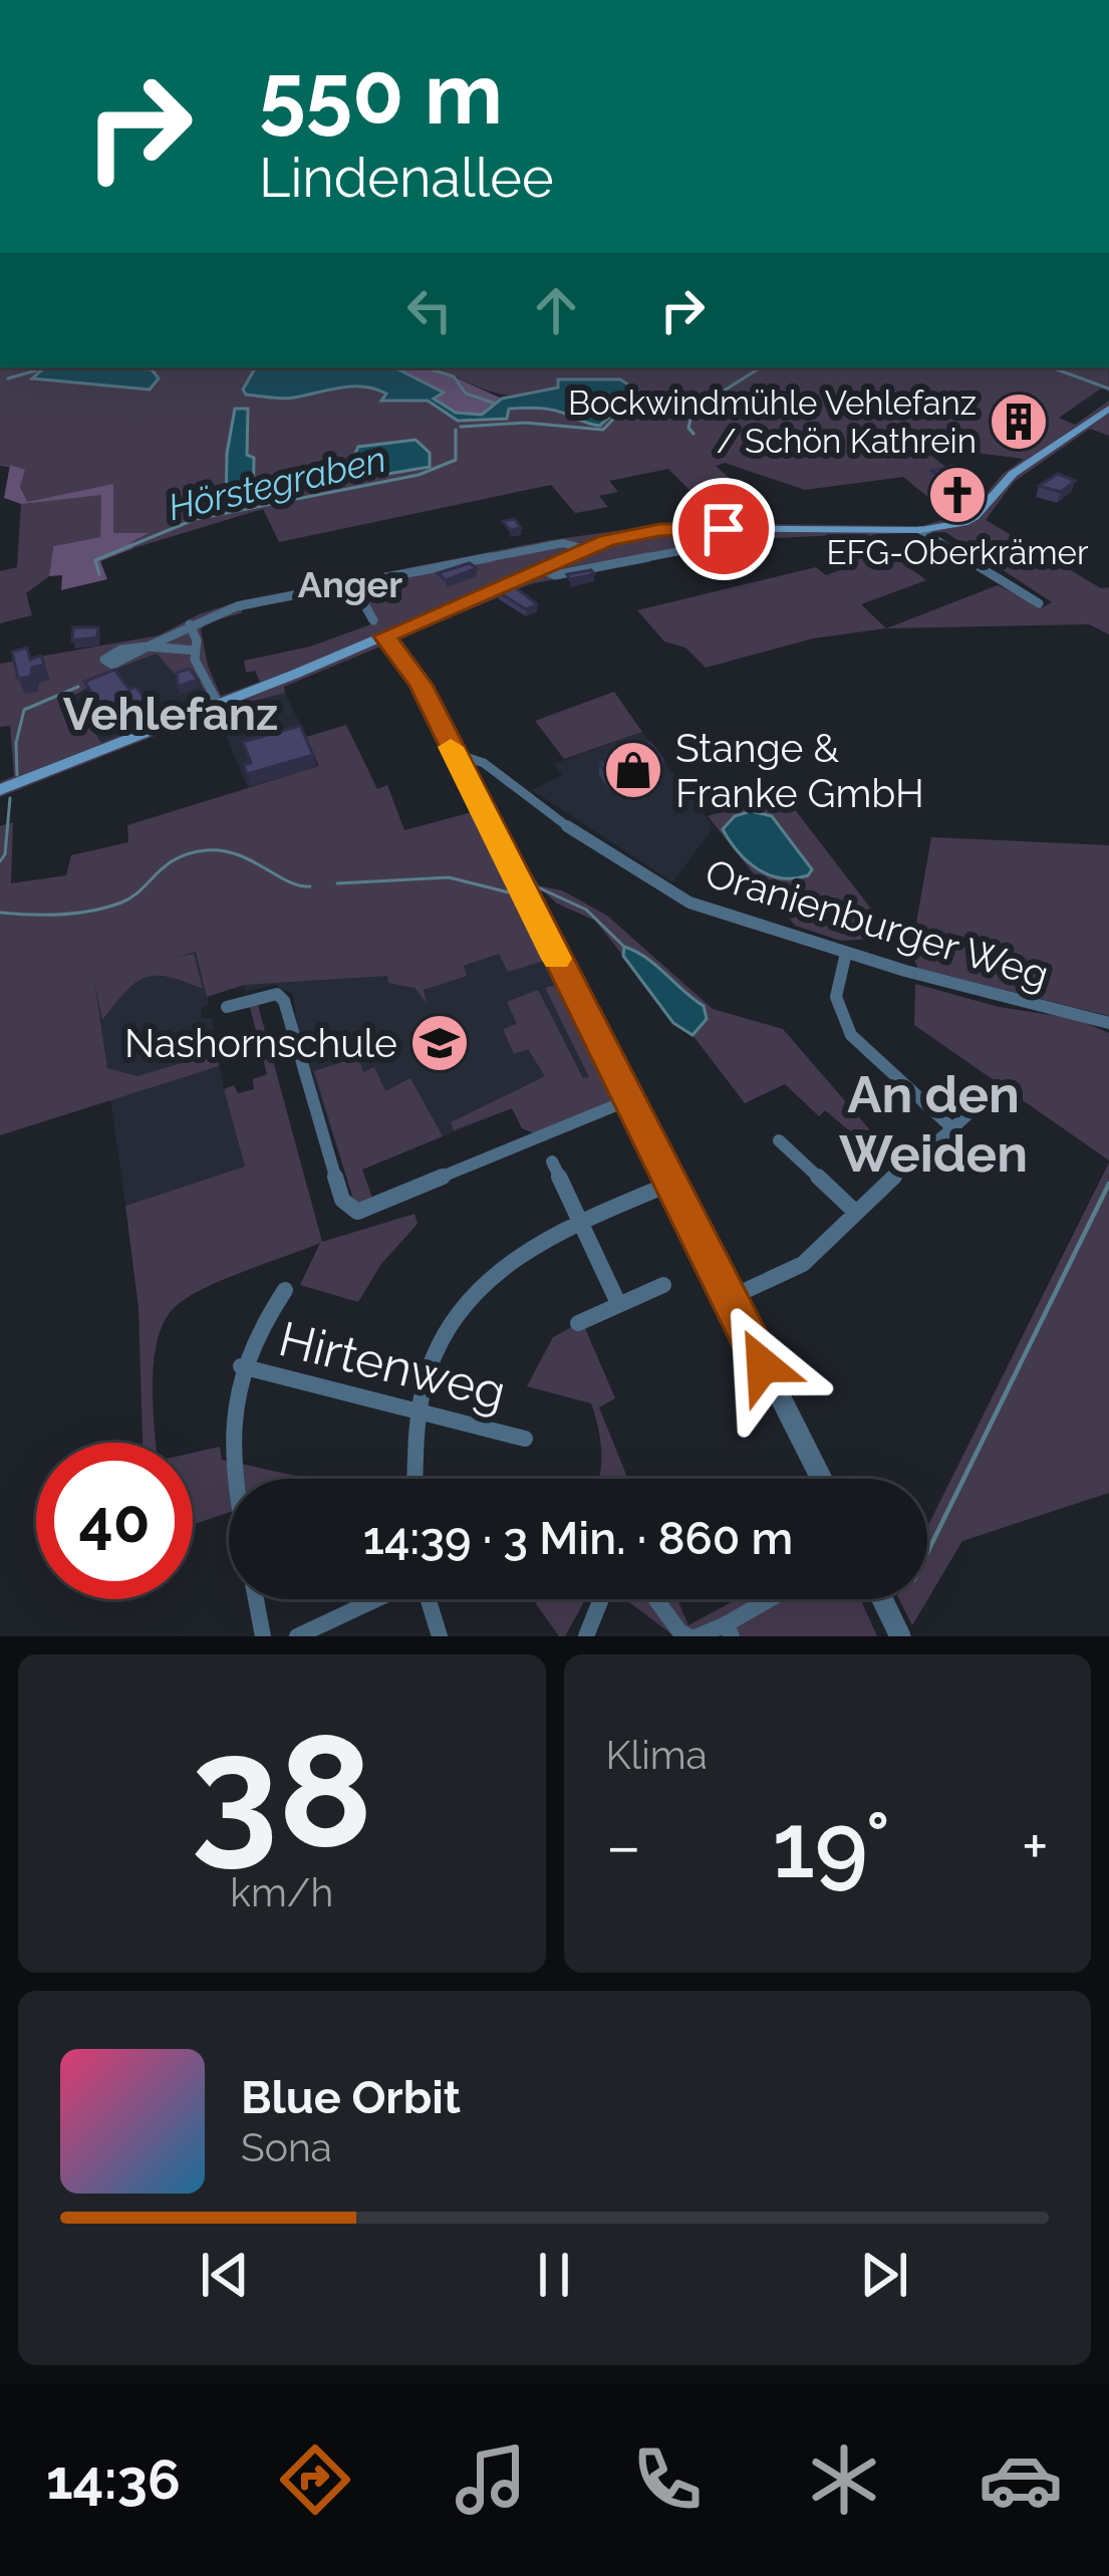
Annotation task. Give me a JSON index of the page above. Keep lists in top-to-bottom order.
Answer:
{
  "streets": {
    "street": ["Oranienburger Weg", "Hirtenweg"]
  },
  "districts": ["Anger", "Vehlefanz", "An den Weiden"],
  "water": ["Hörstegraben"],
  "places": {
    "building": ["Bockwindmühle Vehlefanz / Schön Kathrein"],
    "church": ["EFG-Oberkrämer"],
    "shop": ["Stange & Franke GmbH"],
    "school or university": ["Nashornschule"]
  },
  "page": {
    "turn": ["550 m", "Lindenallee"],
    "limit": "40",
    "trip": "14:39 · 3 Min. · 860 m",
    "tile": [
      ["38", "km/h"],
      "Klima"
    ],
    "heat": ["−", "19°", "+"],
    "song": ["Blue Orbit", "Sona"],
    "tabs": "14:36"
  }
}
